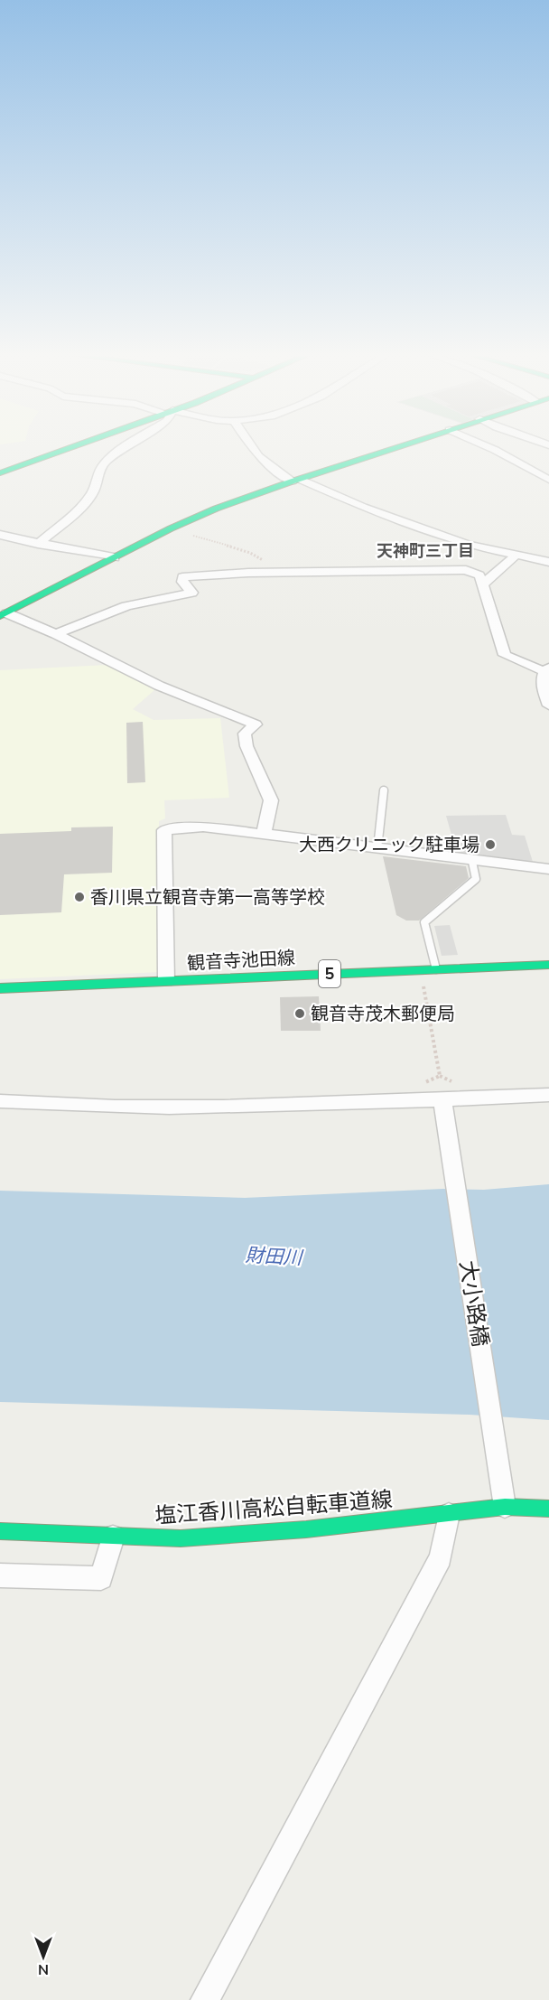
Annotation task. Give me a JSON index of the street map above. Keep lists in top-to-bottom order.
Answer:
{
  "streets": {
    "street": [
      "観音寺池田線",
      "5",
      "大小路橋",
      "塩江香川高松自転車道線"
    ]
  },
  "crossings": [
    ["大小路橋", "塩江香川高松自転車道線"]
  ],
  "districts": ["天神町三丁目"],
  "water": ["財田川"],
  "places": ["大西クリニック駐車場", "香川県立観音寺第一高等学校", "観音寺茂木郵便局"],
  "north": "bottom"
}
